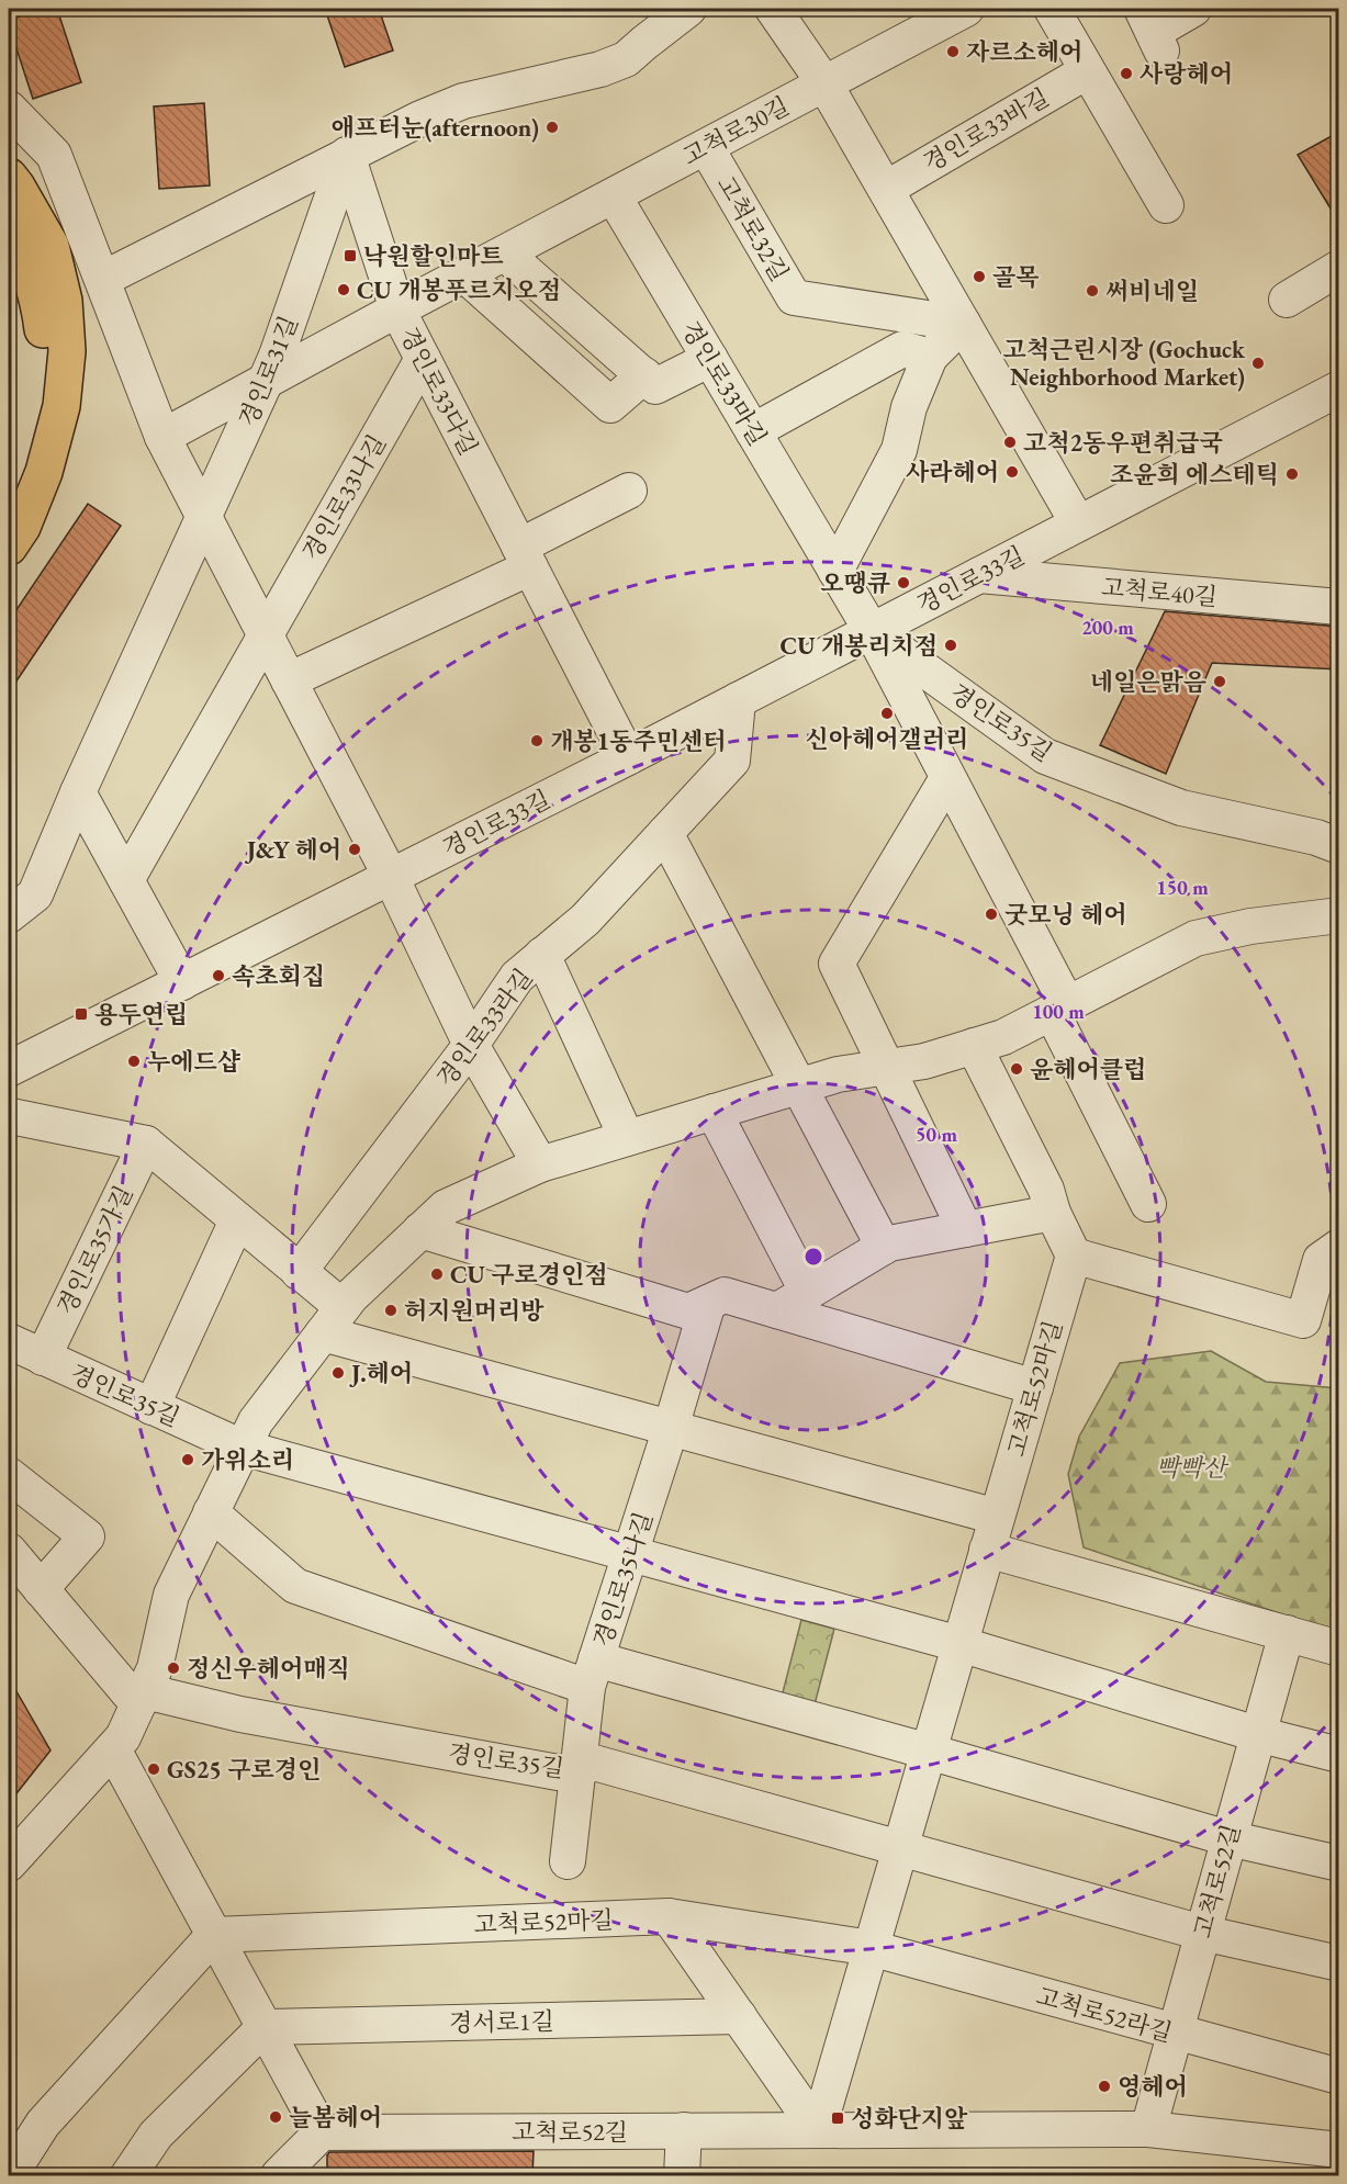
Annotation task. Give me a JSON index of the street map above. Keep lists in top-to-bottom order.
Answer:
{
  "streets": {
    "street": [
      "경인로33바길",
      "고척로30길",
      "고척로32길",
      "경인로31길",
      "경인로33마길",
      "경인로33다길",
      "경인로33나길",
      "경인로33길",
      "고척로40길",
      "경인로35길",
      "경인로33라길",
      "경인로35가길",
      "고척로52마길",
      "경인로35나길",
      "고척로52길",
      "고척로52라길",
      "경서로1길"
    ]
  },
  "crossings": [
    ["고척로30길", "고척로32길"],
    ["고척로30길", "경인로31길"],
    ["고척로30길", "경인로33마길"],
    ["고척로30길", "경인로33다길"],
    ["경인로31길", "경인로33다길"],
    ["경인로33마길", "경인로33길"],
    ["경인로33마길", "경인로35길"],
    ["경인로33다길", "경인로33나길"],
    ["경인로33다길", "경인로33길"],
    ["경인로33길", "고척로40길"],
    ["경인로33길", "경인로35길"],
    ["경인로33길", "경인로33라길"],
    ["경인로35길", "경인로35가길"],
    ["경인로35길", "고척로52마길"],
    ["경인로35길", "경인로35나길"],
    ["고척로52마길", "고척로52길"],
    ["고척로52마길", "고척로52라길"],
    ["고척로52길", "고척로52라길"]
  ],
  "parks": ["빡빡산"],
  "places": {
    "other": [
      "자르소헤어",
      "사랑헤어",
      "애프터눈(afternoon)",
      "골목",
      "CU 개봉푸르지오점",
      "써비네일",
      "고척근린시장 (Gochuck Neighborhood Market)",
      "고척2동우편취급국",
      "사라헤어",
      "조윤희 에스테틱",
      "오땡큐",
      "CU 개봉리치점",
      "네일은맑음",
      "신아헤어갤러리",
      "개봉1동주민센터",
      "J&Y 헤어",
      "굿모닝 헤어",
      "속초회집",
      "누에드샵",
      "윤헤어클럽",
      "CU 구로경인점",
      "허지원머리방",
      "J.헤어",
      "가위소리",
      "정신우헤어매직",
      "GS25 구로경인",
      "영헤어",
      "늘봄헤어"
    ],
    "transit": ["낙원할인마트", "용두연립", "성화단지앞"]
  },
  "rings": [
    "200 m",
    "150 m",
    "100 m",
    "50 m"
  ]
}
